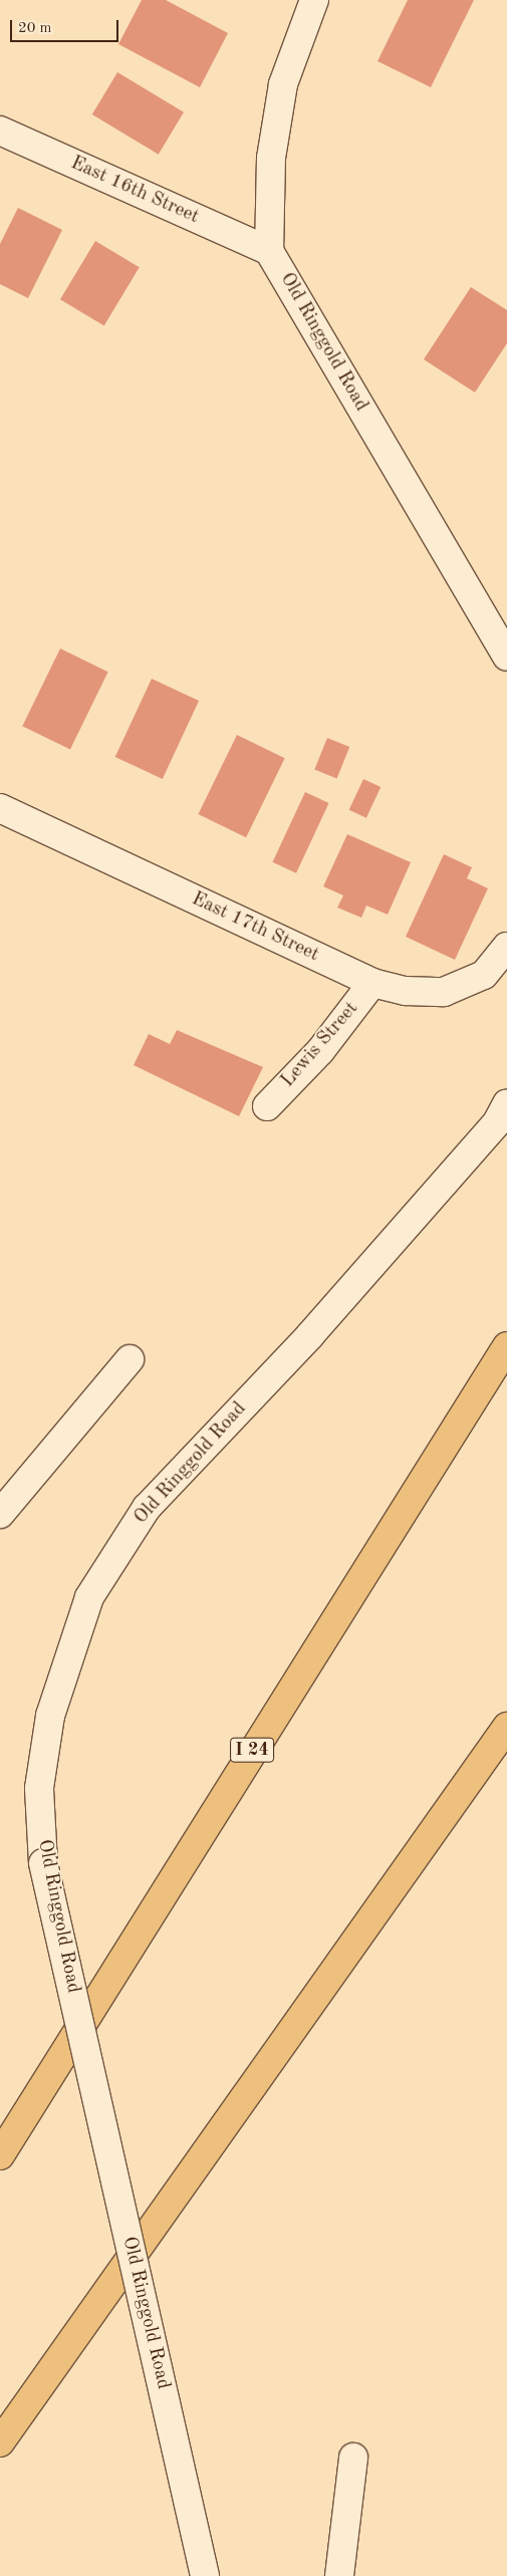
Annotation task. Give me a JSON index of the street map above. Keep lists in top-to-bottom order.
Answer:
{
  "streets": {
    "highway": ["I 24"],
    "street": [
      "East 16th Street",
      "Old Ringgold Road",
      "East 17th Street",
      "Lewis Street"
    ]
  },
  "crossings": [
    ["East 16th Street", "Old Ringgold Road"],
    ["East 17th Street", "Lewis Street"]
  ],
  "scale_bar": "20 m"
}
